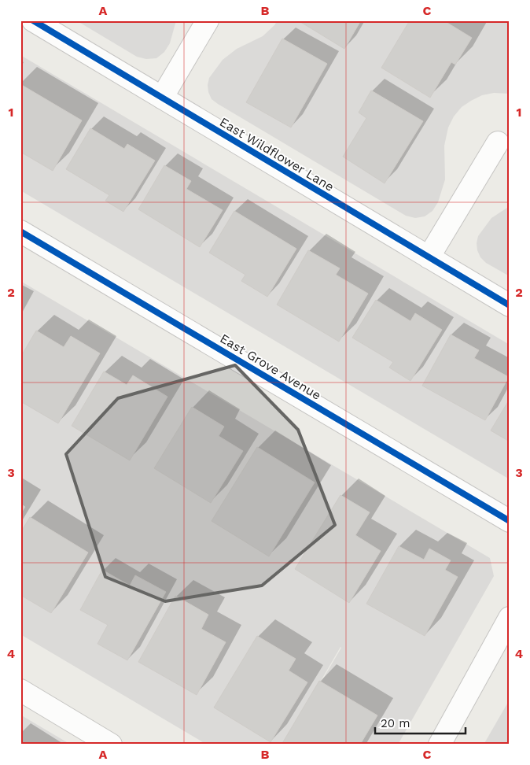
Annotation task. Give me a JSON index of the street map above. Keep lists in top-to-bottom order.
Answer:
{
  "streets": {
    "street": ["East Wildflower Lane", "East Grove Avenue"]
  },
  "scale_bar": "20 m",
  "grid": {
    "columns": ["A", "B", "C"],
    "rows": [
      "1",
      "2",
      "3",
      "4"
    ]
  }
}
